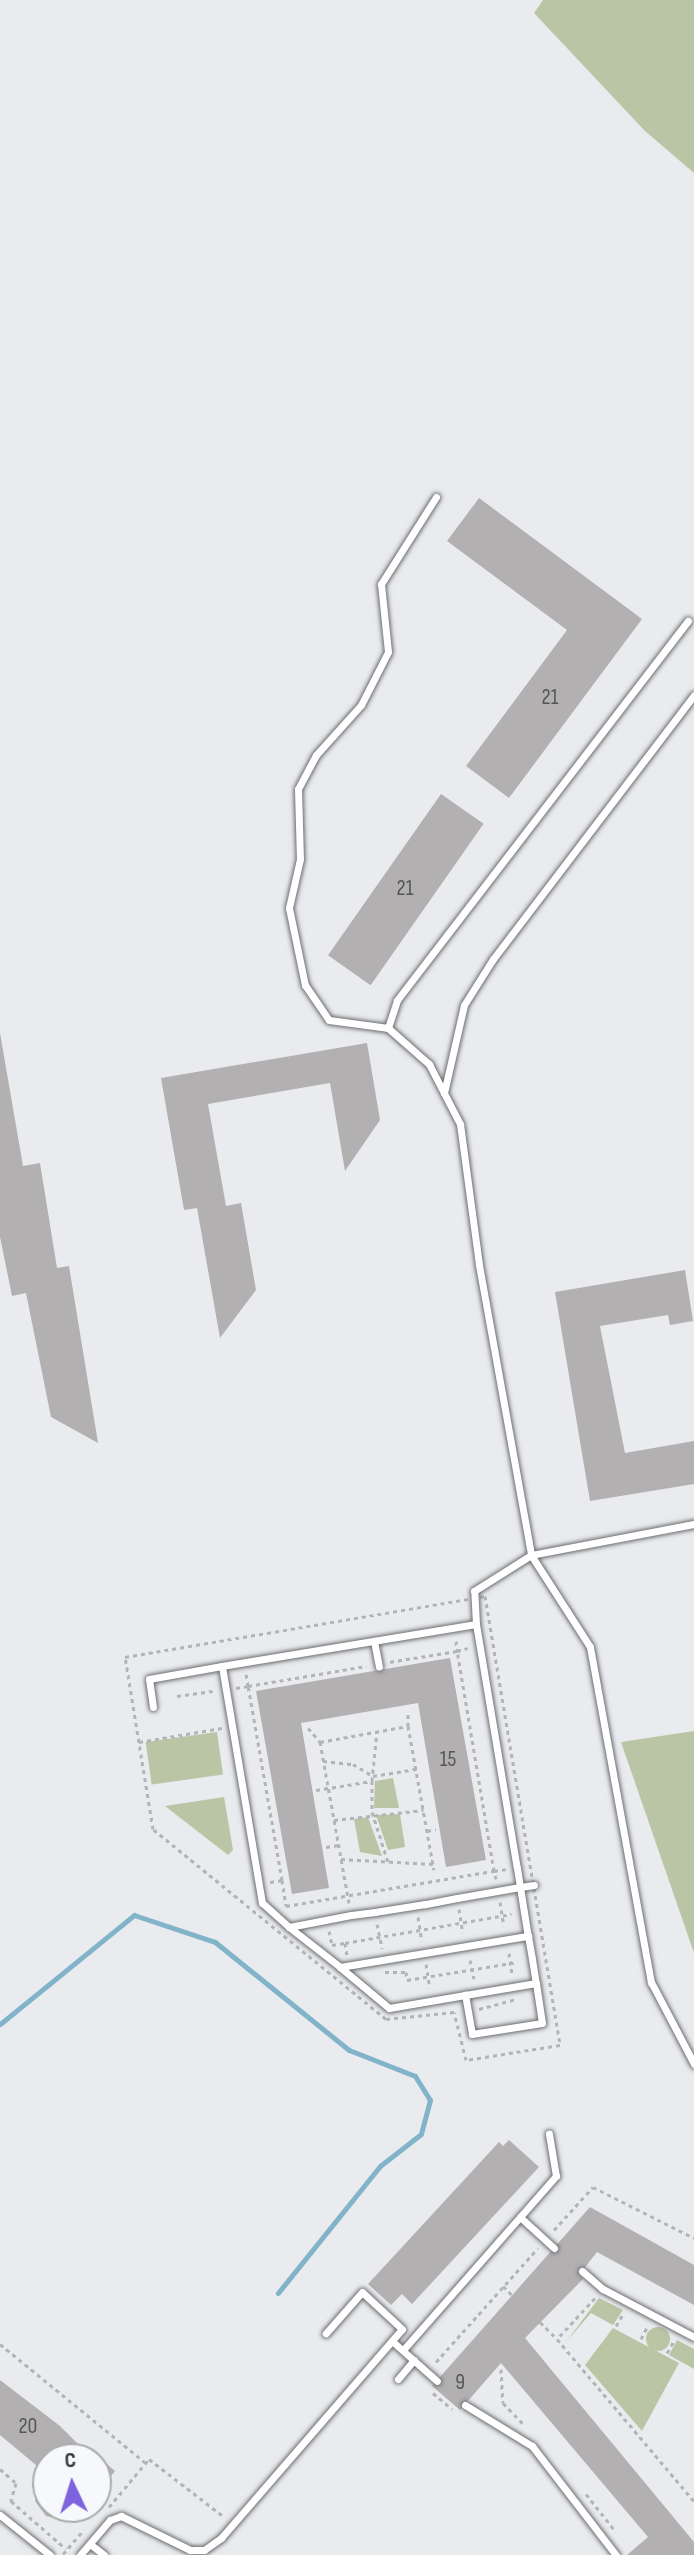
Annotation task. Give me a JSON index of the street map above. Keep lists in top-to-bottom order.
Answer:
{
  "house_numbers": [
    "21",
    "21",
    "15",
    "9",
    "20"
  ],
  "north": "top"
}
